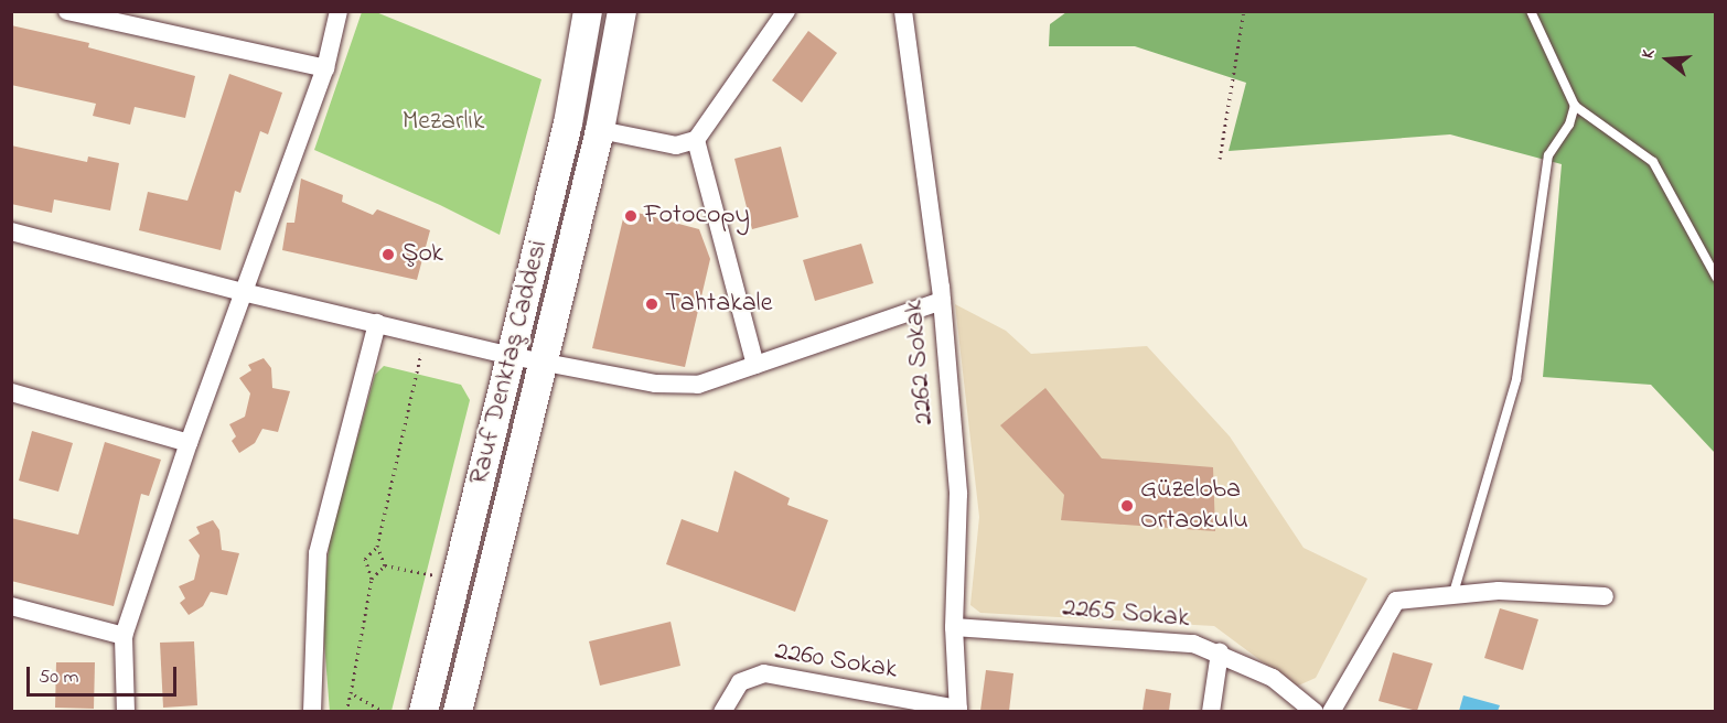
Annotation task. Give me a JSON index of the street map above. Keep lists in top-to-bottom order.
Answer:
{
  "streets": {
    "main road": ["Rauf Denktaş Caddesi"],
    "street": ["2262 Sokak", "2265 Sokak", "2260 Sokak"]
  },
  "crossings": [
    ["2262 Sokak", "2265 Sokak"],
    ["2262 Sokak", "2260 Sokak"]
  ],
  "parks": ["Mezarlık"],
  "places": [
    "Fotocopy",
    "Şok",
    "Tahtakale",
    "Güzeloba Ortaokulu"
  ],
  "scale_bar": "50 m",
  "north": "left"
}
